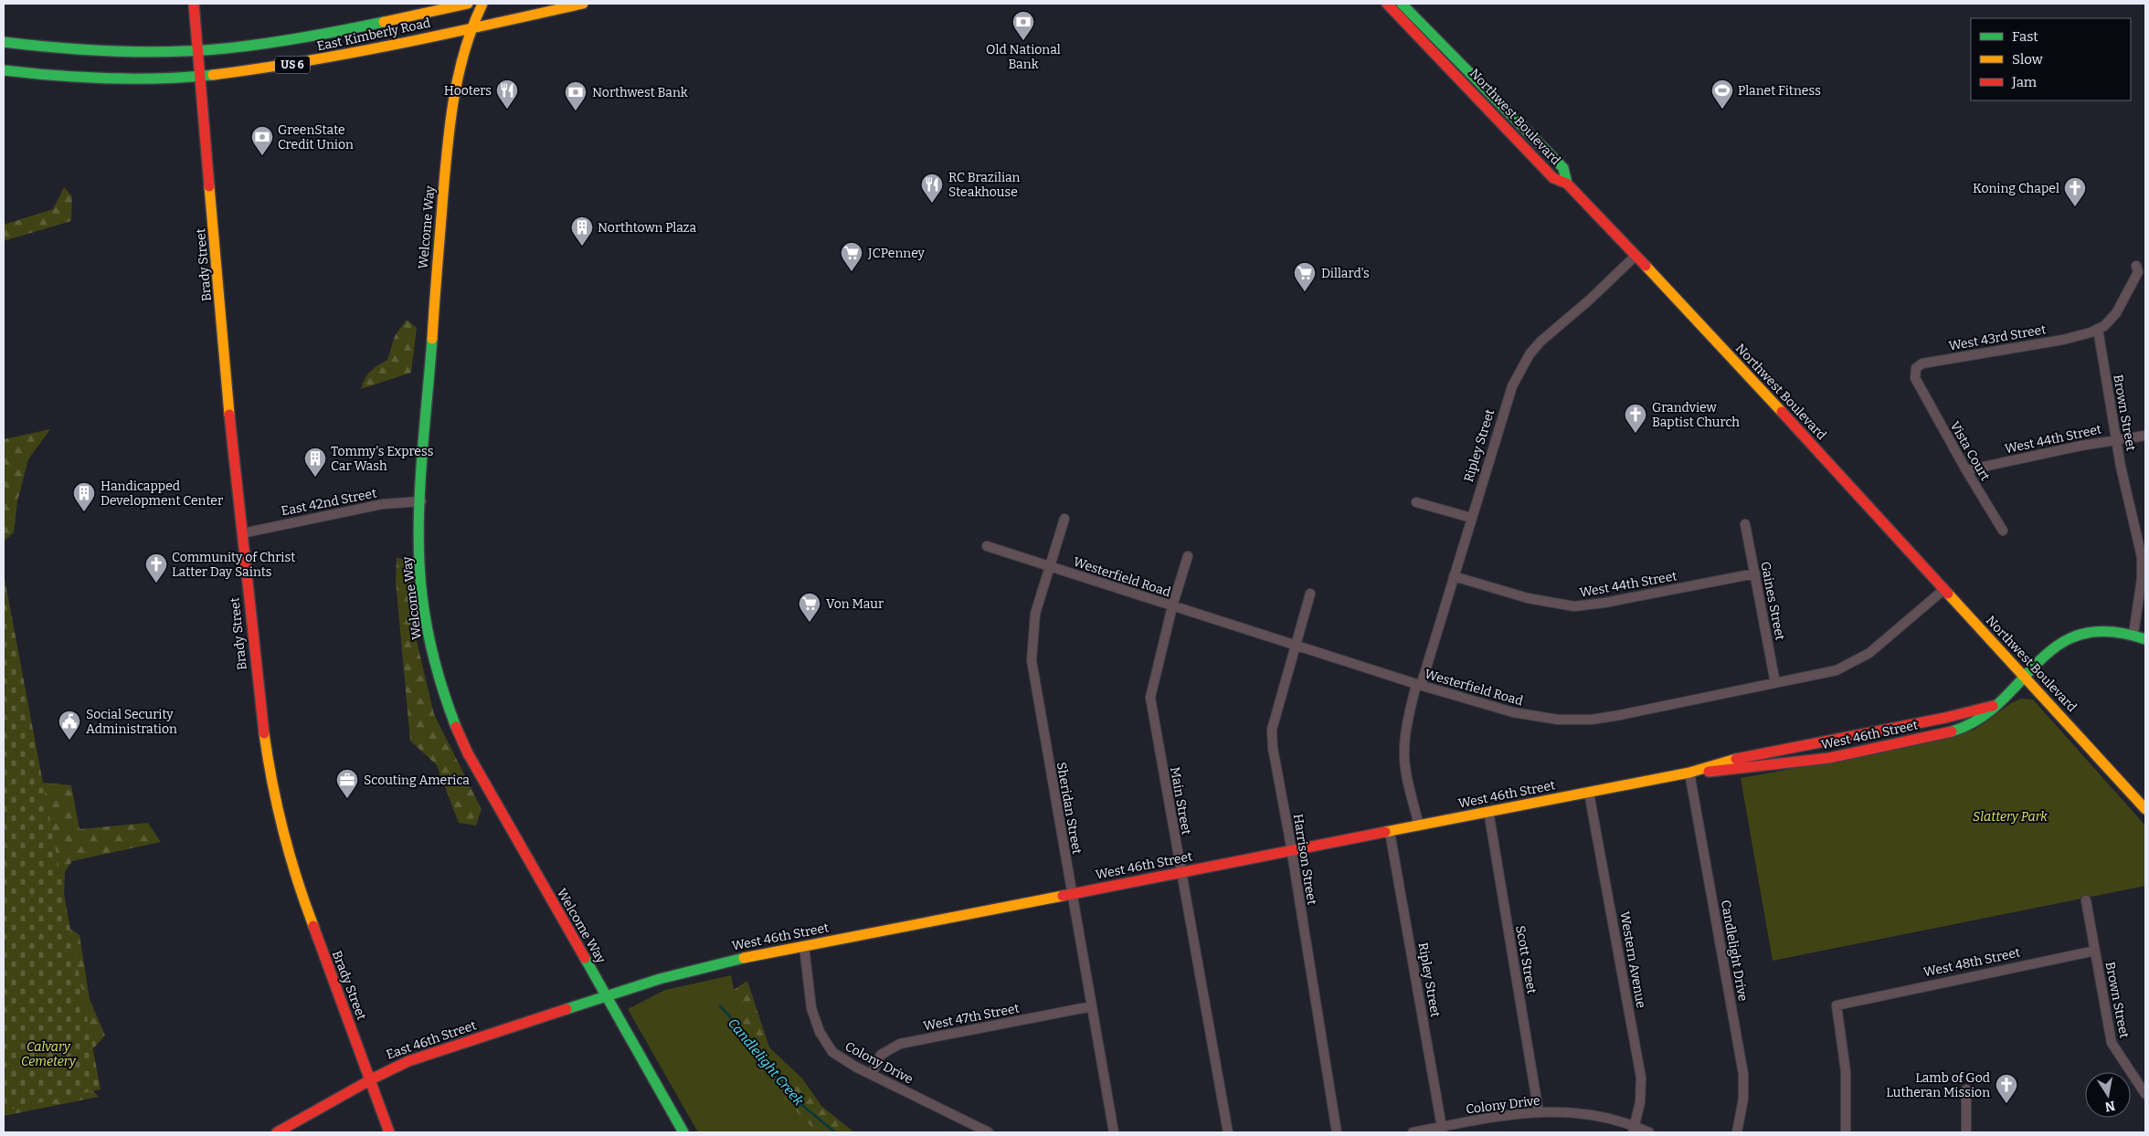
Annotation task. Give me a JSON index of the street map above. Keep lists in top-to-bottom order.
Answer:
{
  "streets": {
    "main road": [
      "East Kimberly Road",
      "US 6",
      "Northwest Boulevard",
      "Welcome Way",
      "Brady Street",
      "West 46th Street",
      "East 46th Street"
    ],
    "street": [
      "West 43rd Street",
      "Brown Street",
      "West 44th Street",
      "Ripley Street",
      "Vista Court",
      "East 42nd Street",
      "Westerfield Road",
      "Gaines Street",
      "Main Street",
      "Sheridan Street",
      "Harrison Street",
      "Candlelight Drive",
      "Scott Street",
      "Western Avenue",
      "West 48th Street",
      "West 47th Street",
      "Colony Drive"
    ]
  },
  "crossings": [
    ["East Kimberly Road", "Welcome Way"],
    ["East Kimberly Road", "Brady Street"],
    ["Northwest Boulevard", "Ripley Street"],
    ["Northwest Boulevard", "Westerfield Road"],
    ["Northwest Boulevard", "West 46th Street"],
    ["Welcome Way", "East 42nd Street"],
    ["Welcome Way", "West 46th Street"],
    ["Welcome Way", "East 46th Street"],
    ["Brady Street", "East 42nd Street"],
    ["Brady Street", "East 46th Street"],
    ["West 43rd Street", "Brown Street"],
    ["West 43rd Street", "Vista Court"],
    ["Brown Street", "West 44th Street"],
    ["Brown Street", "West 46th Street"],
    ["Brown Street", "West 48th Street"],
    ["West 44th Street", "Ripley Street"],
    ["West 44th Street", "Vista Court"],
    ["West 44th Street", "Gaines Street"],
    ["Ripley Street", "Westerfield Road"],
    ["Ripley Street", "West 46th Street"],
    ["Ripley Street", "Colony Drive"],
    ["Westerfield Road", "Gaines Street"],
    ["Westerfield Road", "Main Street"],
    ["Westerfield Road", "Sheridan Street"],
    ["Westerfield Road", "Harrison Street"],
    ["West 46th Street", "Main Street"],
    ["West 46th Street", "Sheridan Street"],
    ["West 46th Street", "Harrison Street"],
    ["West 46th Street", "Candlelight Drive"],
    ["West 46th Street", "Scott Street"],
    ["West 46th Street", "Western Avenue"],
    ["West 46th Street", "East 46th Street"],
    ["West 46th Street", "Colony Drive"],
    ["Sheridan Street", "West 47th Street"],
    ["Scott Street", "Colony Drive"],
    ["Western Avenue", "Colony Drive"],
    ["West 47th Street", "Colony Drive"]
  ],
  "water": ["Candlelight Creek"],
  "parks": ["Slattery Park", "Calvary Cemetery"],
  "places": {
    "bank": ["Old National Bank", "Northwest Bank", "GreenState Credit Union"],
    "restaurant": ["Hooters", "RC Brazilian Steakhouse"],
    "sports": ["Planet Fitness"],
    "church": [
      "Koning Chapel",
      "Grandview Baptist Church",
      "Community of Christ Latter Day Saints",
      "Lamb of God Lutheran Mission"
    ],
    "building": ["Northtown Plaza", "Tommy's Express Car Wash", "Handicapped Development Center"],
    "supermarket": ["JCPenney", "Dillard's", "Von Maur"],
    "public building": ["Social Security Administration"],
    "office": ["Scouting America"]
  },
  "legend": ["Fast", "Slow", "Jam"],
  "north": "bottom"
}
